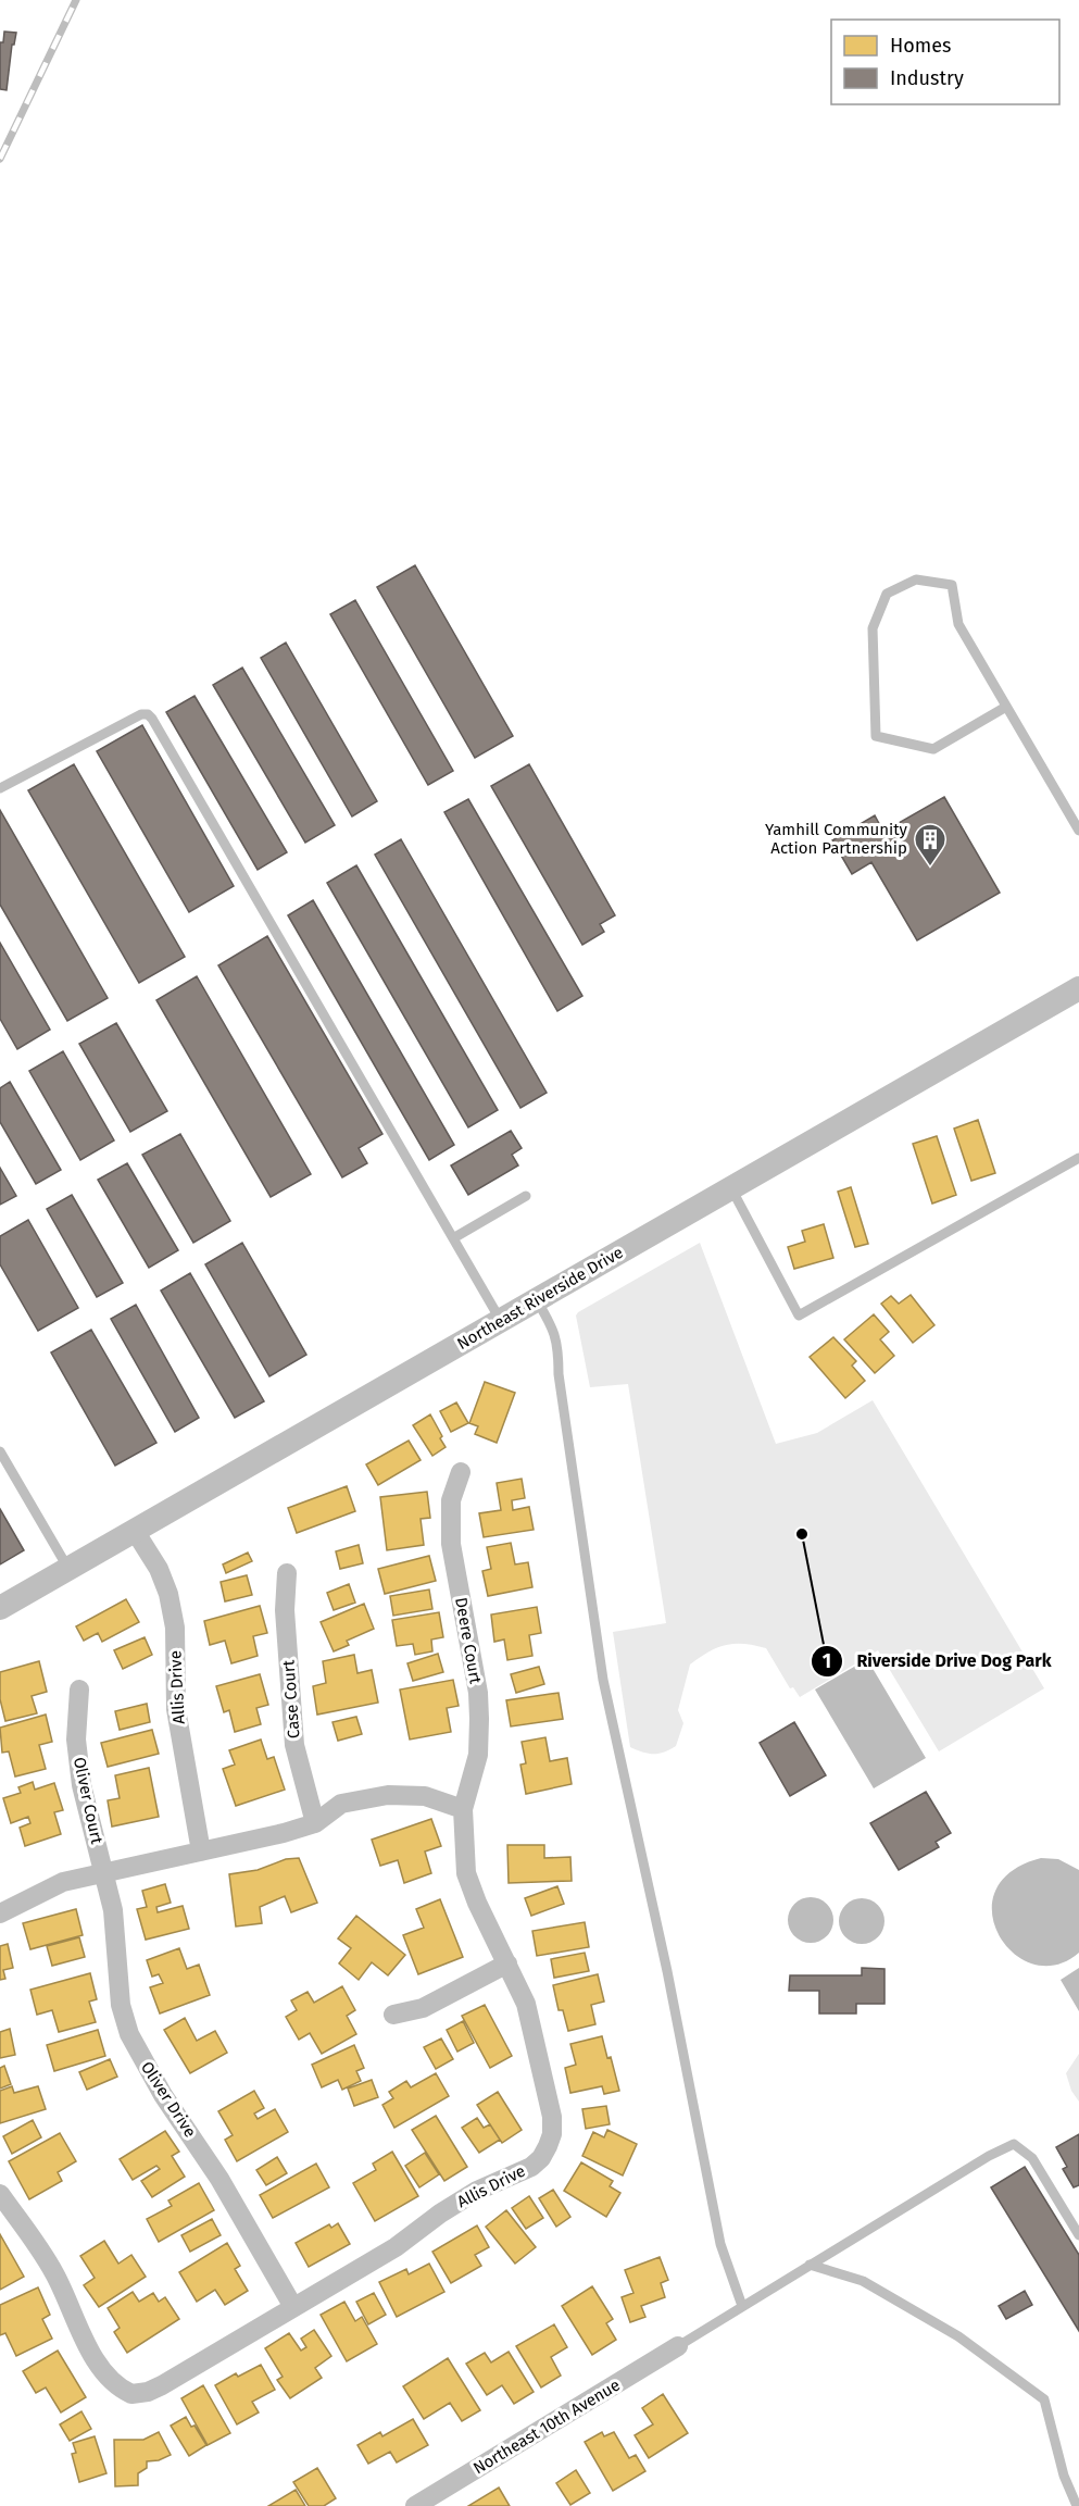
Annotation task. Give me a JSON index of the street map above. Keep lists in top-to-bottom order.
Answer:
{
  "streets": {
    "street": [
      "Northeast Riverside Drive",
      "Deere Court",
      "Allis Drive",
      "Case Court",
      "Oliver Court",
      "Oliver Drive",
      "Northeast 10th Avenue"
    ]
  },
  "crossings": [
    ["Northeast Riverside Drive", "Allis Drive"],
    ["Deere Court", "Allis Drive"],
    ["Allis Drive", "Oliver Drive"],
    ["Oliver Court", "Oliver Drive"]
  ],
  "places": {
    "building": ["Yamhill Community Action Partnership"],
    "other": ["Riverside Drive Dog Park"]
  },
  "legend": ["Homes", "Industry"]
}
